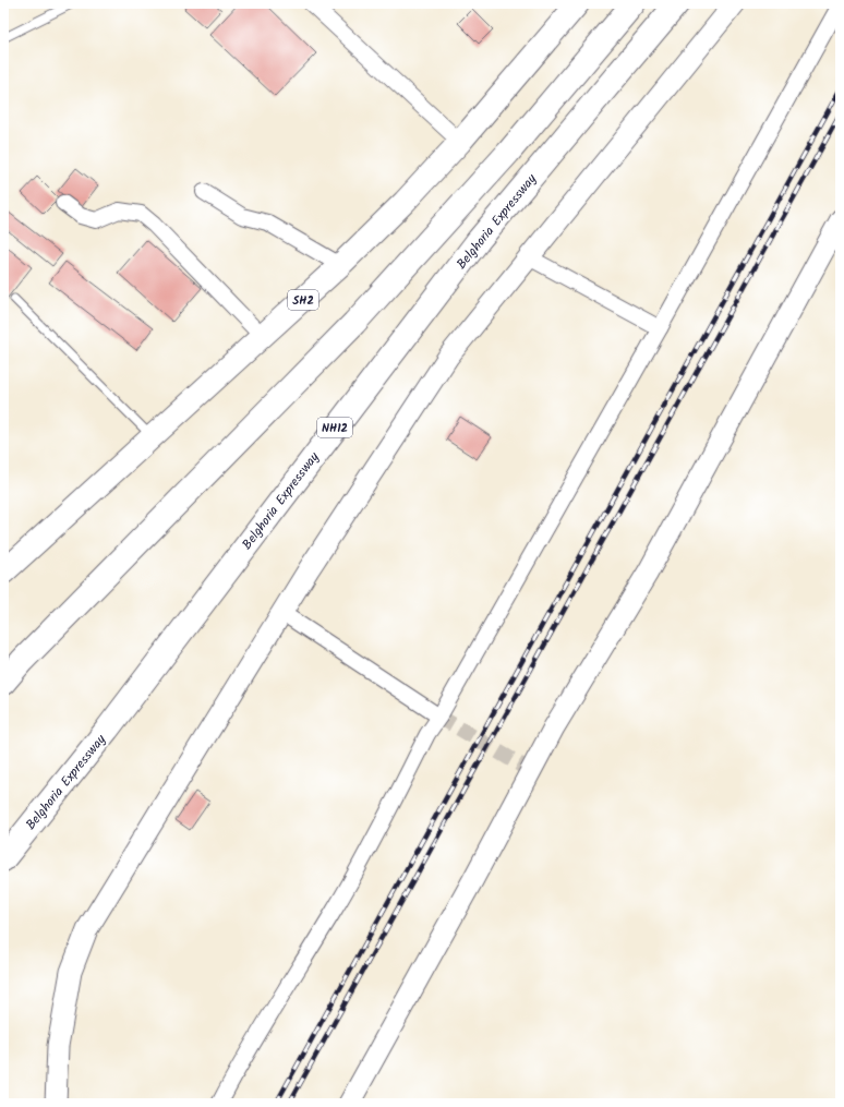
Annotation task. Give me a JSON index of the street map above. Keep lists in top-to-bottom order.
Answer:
{
  "streets": {
    "highway": ["Belghoria Expressway", "NH12"],
    "main road": ["SH2"]
  }
}
